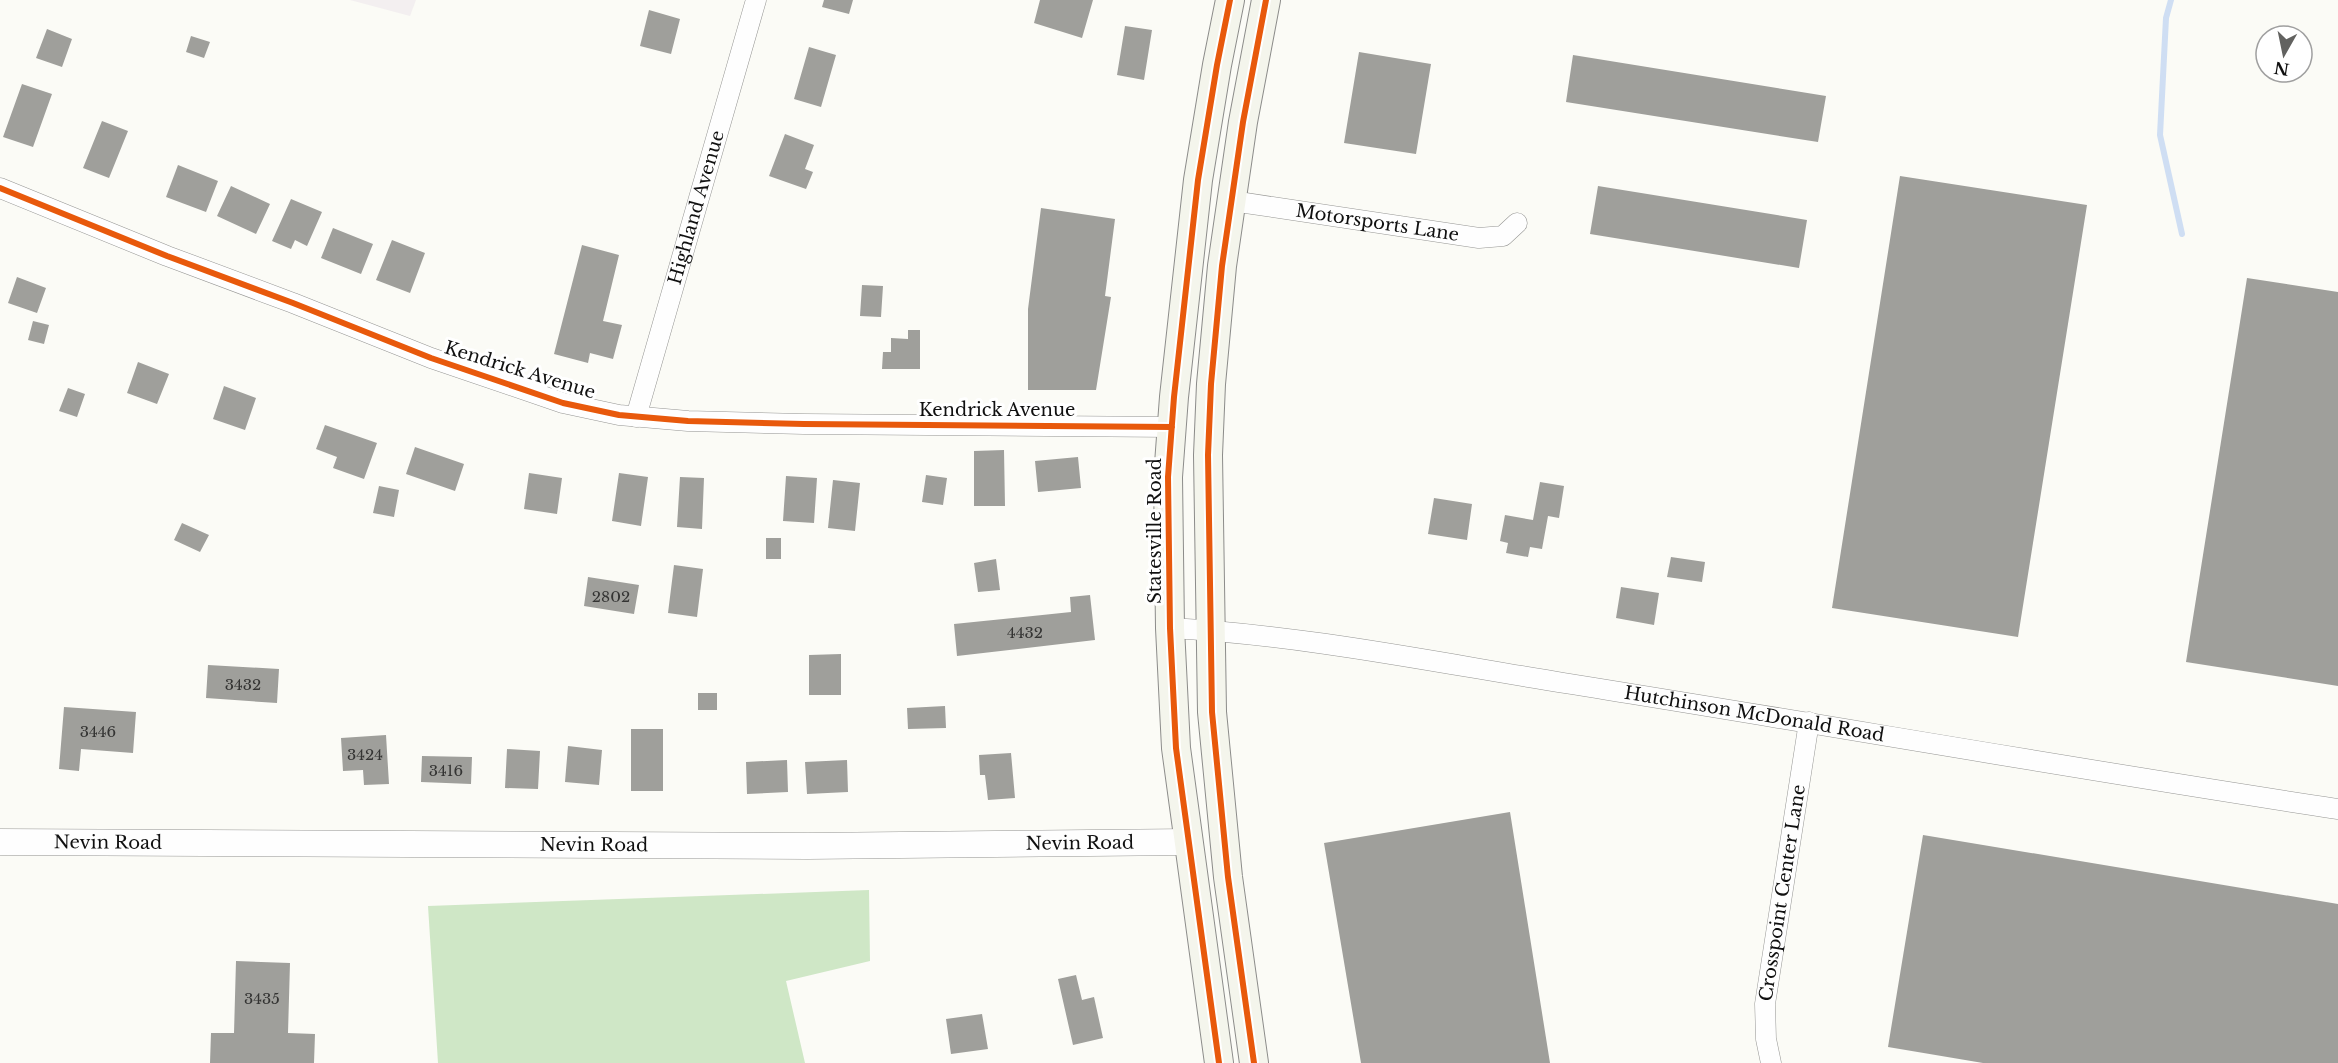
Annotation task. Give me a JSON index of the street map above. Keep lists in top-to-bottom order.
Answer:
{
  "streets": {
    "main road": ["Statesville Road"],
    "street": [
      "Highland Avenue",
      "Motorsports Lane",
      "Kendrick Avenue",
      "Hutchinson McDonald Road",
      "Nevin Road",
      "Crosspoint Center Lane"
    ]
  },
  "crossings": [
    ["Highland Avenue", "Kendrick Avenue"],
    ["Kendrick Avenue", "Statesville Road"],
    ["Statesville Road", "Hutchinson McDonald Road"],
    ["Statesville Road", "Nevin Road"],
    ["Hutchinson McDonald Road", "Crosspoint Center Lane"]
  ],
  "house_numbers": [
    "2802",
    "4432",
    "3432",
    "3446",
    "3424",
    "3416",
    "3435"
  ],
  "north": "bottom"
}
